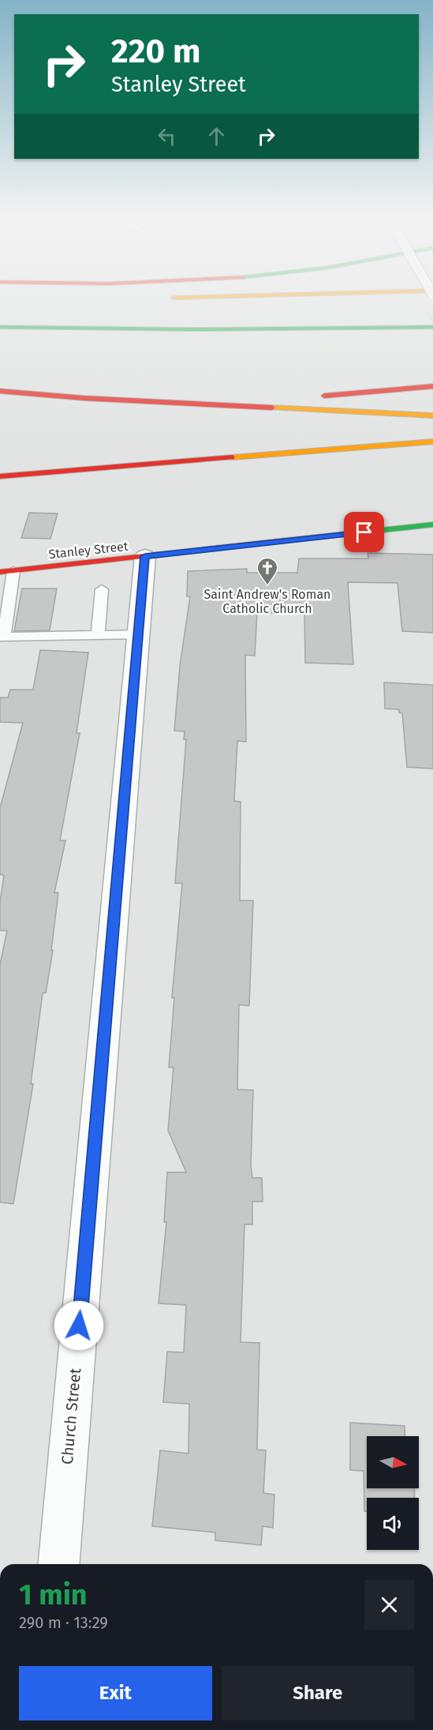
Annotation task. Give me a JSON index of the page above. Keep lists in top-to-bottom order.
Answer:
{
  "streets": {
    "main road": ["Stanley Street"],
    "street": ["Church Street"]
  },
  "crossings": [
    ["Stanley Street", "Church Street"]
  ],
  "places": {
    "church": ["Saint Andrew's Roman Catholic Church"]
  },
  "north": "right",
  "page": {
    "turn": ["220 m", "Stanley Street"],
    "heading": ["1 min", "290 m · 13:29"],
    "buttons": ["Exit", "Share"]
  }
}
